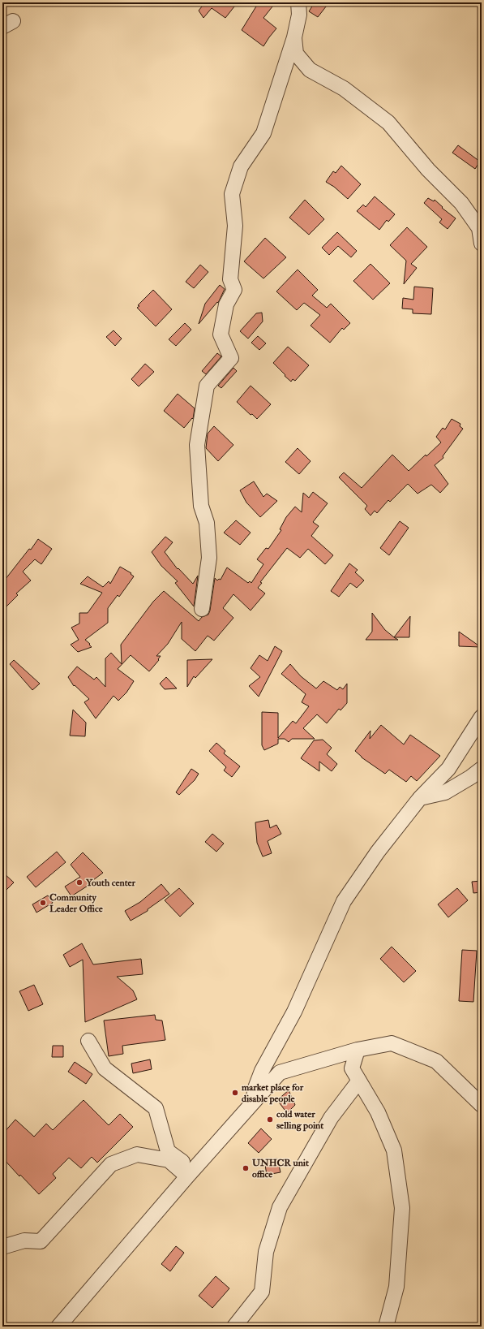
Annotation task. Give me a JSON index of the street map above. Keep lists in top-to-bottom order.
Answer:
{
  "places": [
    "Youth center",
    "Community Leader Office",
    "market place for disable people",
    "cold water selling point",
    "UNHCR unit office"
  ]
}
